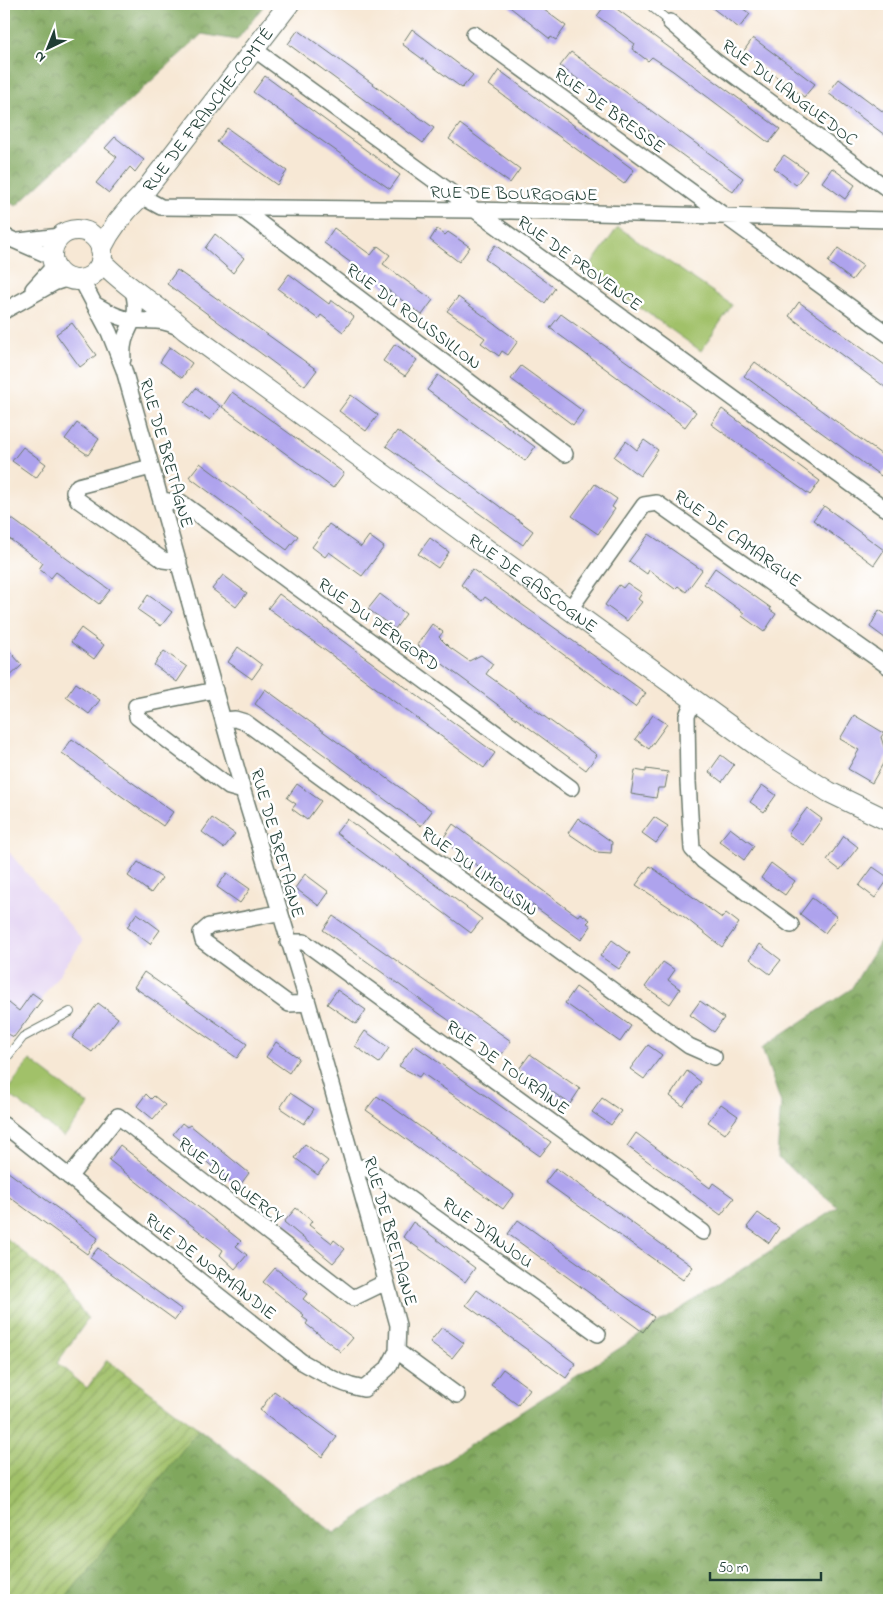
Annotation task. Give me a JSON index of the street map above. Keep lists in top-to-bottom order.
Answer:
{
  "streets": {
    "street": [
      "RUE DU LANGUEDOC",
      "RUE DE FRANCHE-COMTÉ",
      "RUE DE BRESSE",
      "RUE DE BOURGOGNE",
      "RUE DE PROVENCE",
      "RUE DU ROUSSILLON",
      "RUE DE BRETAGNE",
      "RUE DE CAMARGUE",
      "RUE DE GASCOGNE",
      "RUE DU PÉRIGORD",
      "RUE DU LIMOUSIN",
      "RUE DE TOURAINE",
      "RUE DU QUERCY",
      "RUE D'ANJOU",
      "RUE DE NORMANDIE"
    ]
  },
  "crossings": [
    ["RUE DE FRANCHE-COMTÉ", "RUE DE BOURGOGNE"],
    ["RUE DE FRANCHE-COMTÉ", "RUE DE PROVENCE"],
    ["RUE DE FRANCHE-COMTÉ", "RUE DE BRETAGNE"],
    ["RUE DE FRANCHE-COMTÉ", "RUE DE GASCOGNE"],
    ["RUE DE BRESSE", "RUE DE BOURGOGNE"],
    ["RUE DE BOURGOGNE", "RUE DE PROVENCE"],
    ["RUE DE BOURGOGNE", "RUE DU ROUSSILLON"],
    ["RUE DE BRETAGNE", "RUE DE GASCOGNE"],
    ["RUE DE BRETAGNE", "RUE DU PÉRIGORD"],
    ["RUE DE BRETAGNE", "RUE DU LIMOUSIN"],
    ["RUE DE BRETAGNE", "RUE DE TOURAINE"],
    ["RUE DE BRETAGNE", "RUE DU QUERCY"],
    ["RUE DE BRETAGNE", "RUE D'ANJOU"],
    ["RUE DE BRETAGNE", "RUE DE NORMANDIE"],
    ["RUE DE CAMARGUE", "RUE DE GASCOGNE"],
    ["RUE DU QUERCY", "RUE DE NORMANDIE"]
  ],
  "scale_bar": "50 m",
  "north": "bottom left"
}
